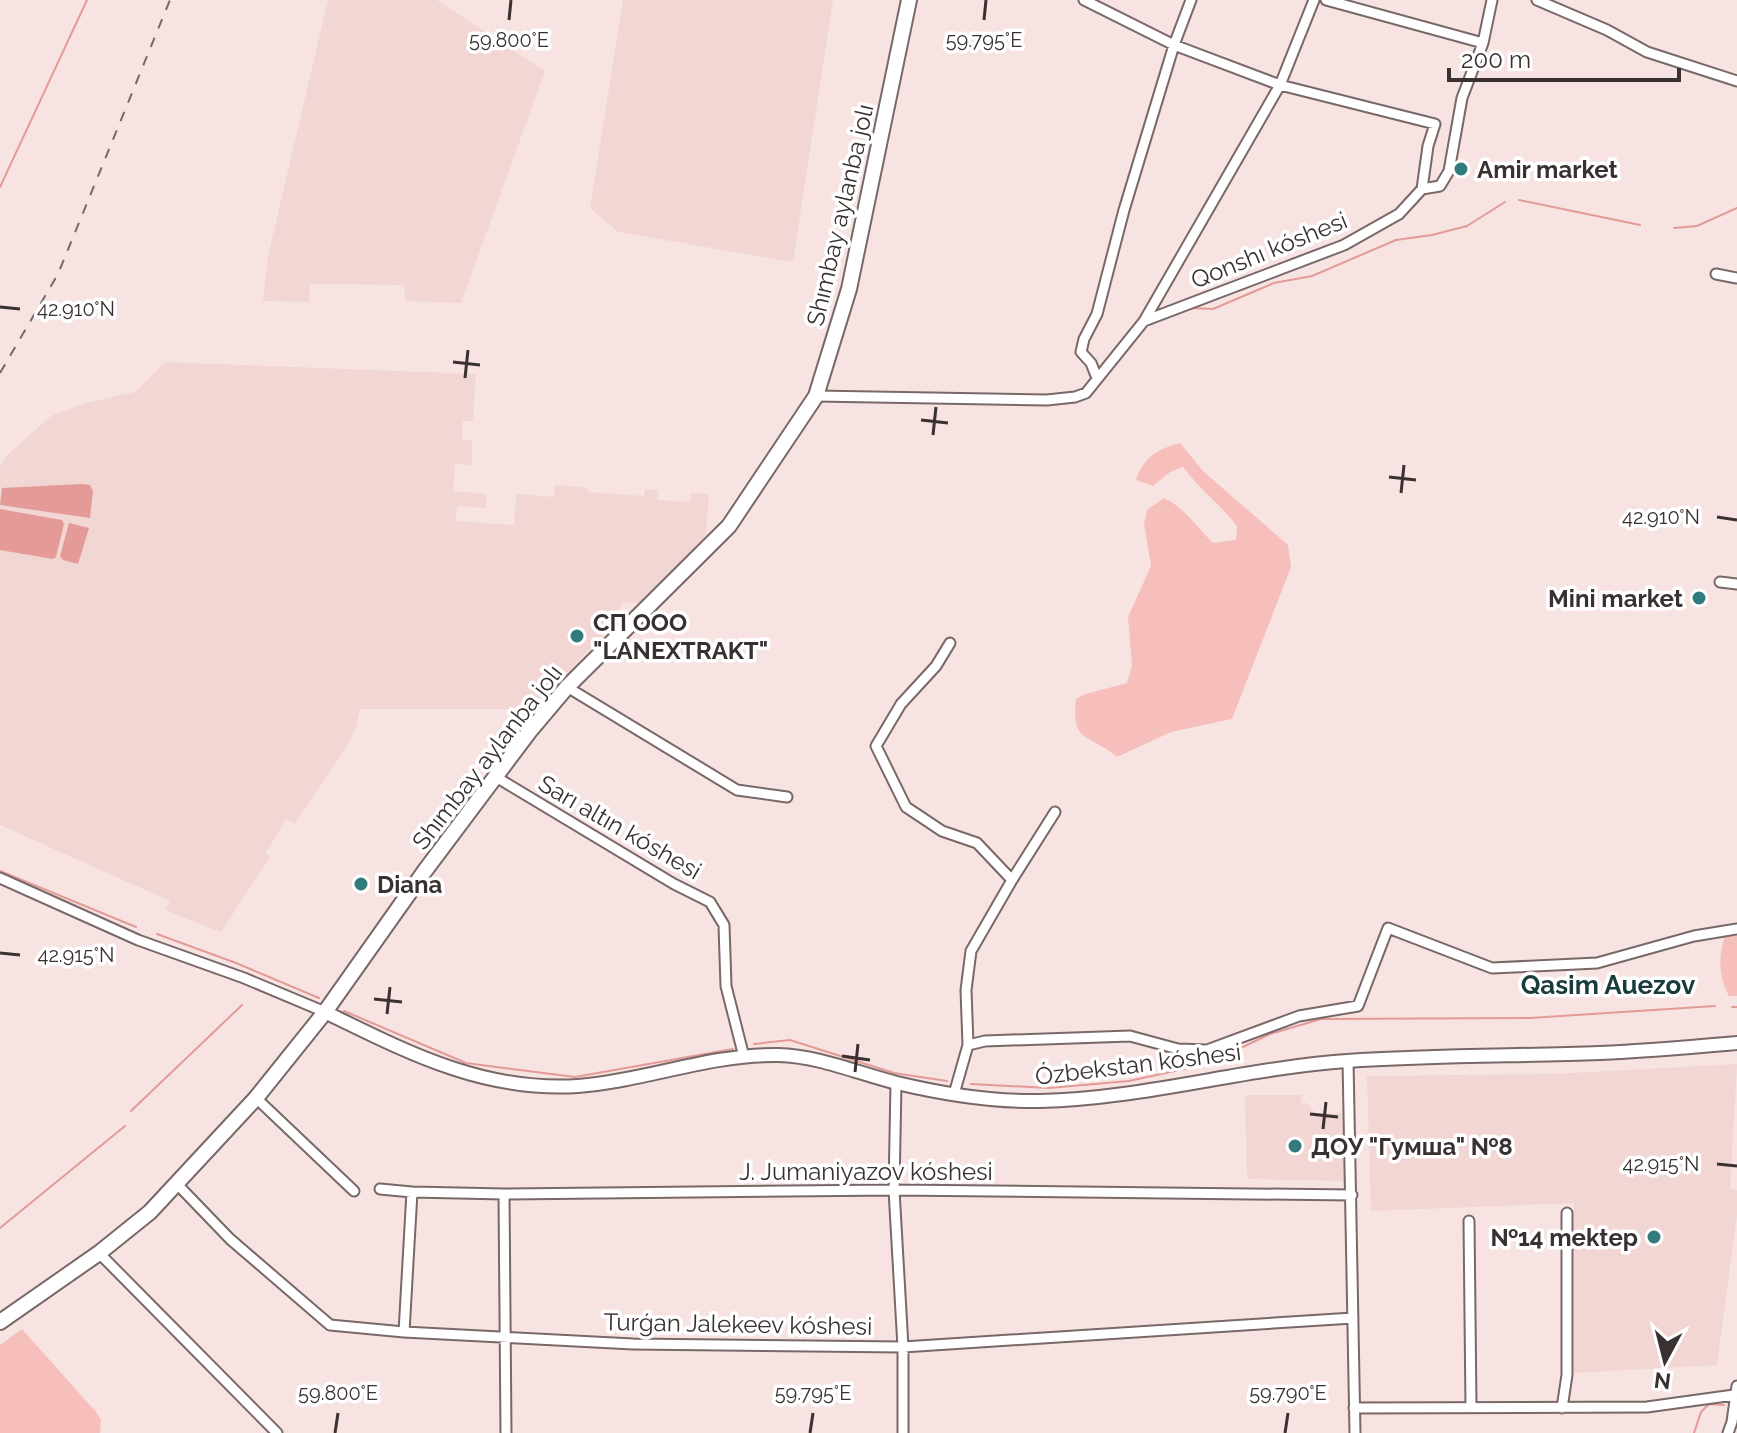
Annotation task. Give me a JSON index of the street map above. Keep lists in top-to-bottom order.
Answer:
{
  "streets": {
    "main road": ["Shımbay aylanba jolı"],
    "street": [
      "Qonshı kóshesi",
      "Sarı altın kóshesi",
      "Ózbekstan kóshesi",
      "J. Jumaniyazov kóshesi",
      "Turǵan Jalekeev kóshesi"
    ]
  },
  "crossings": [
    ["Shımbay aylanba jolı", "Qonshı kóshesi"],
    ["Shımbay aylanba jolı", "Sarı altın kóshesi"],
    ["Shımbay aylanba jolı", "Ózbekstan kóshesi"],
    ["Shımbay aylanba jolı", "Turǵan Jalekeev kóshesi"],
    ["Sarı altın kóshesi", "Ózbekstan kóshesi"]
  ],
  "districts": ["Qasim Auezov"],
  "places": [
    "Amir market",
    "Mini market",
    "СП ООО \"LANEXTRAKT\"",
    "Diana",
    "ДОУ \"Гумша\" №8",
    "№14 mektep"
  ],
  "scale_bar": "200 m",
  "north": "bottom",
  "coordinates": [
    "59.800°E",
    "59.795°E",
    "42.910°N",
    "42.915°N",
    "59.790°E"
  ]
}
